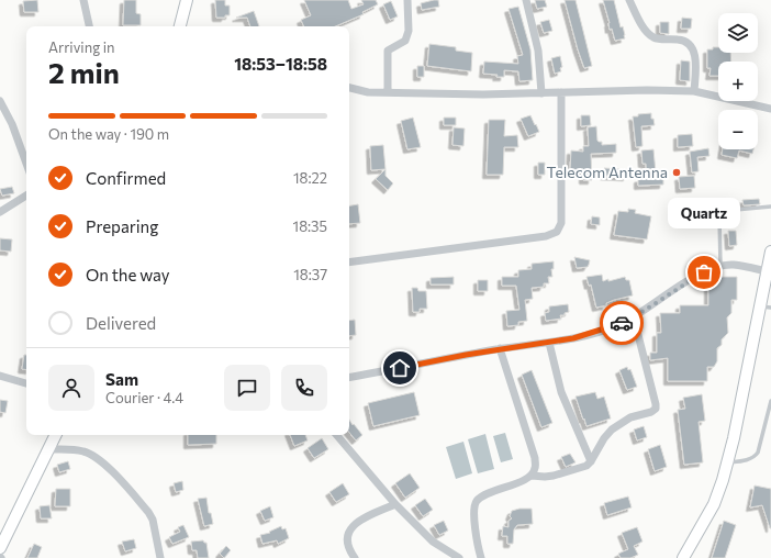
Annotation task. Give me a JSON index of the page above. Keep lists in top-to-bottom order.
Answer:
{
  "places": ["Telecom Antenna", "Quartz"],
  "page": {
    "map_buttons": ["+", "−"],
    "heading": ["2 min", "Arriving in", "18:53–18:58"],
    "panel": ["Sam", "Courier · 4.4"],
    "bar": "On the way · 190 m",
    "list": [
      ["Confirmed", "18:22"],
      ["Preparing", "18:35"],
      ["On the way", "18:37"],
      "Delivered"
    ],
    "bubble": "Quartz"
  }
}
